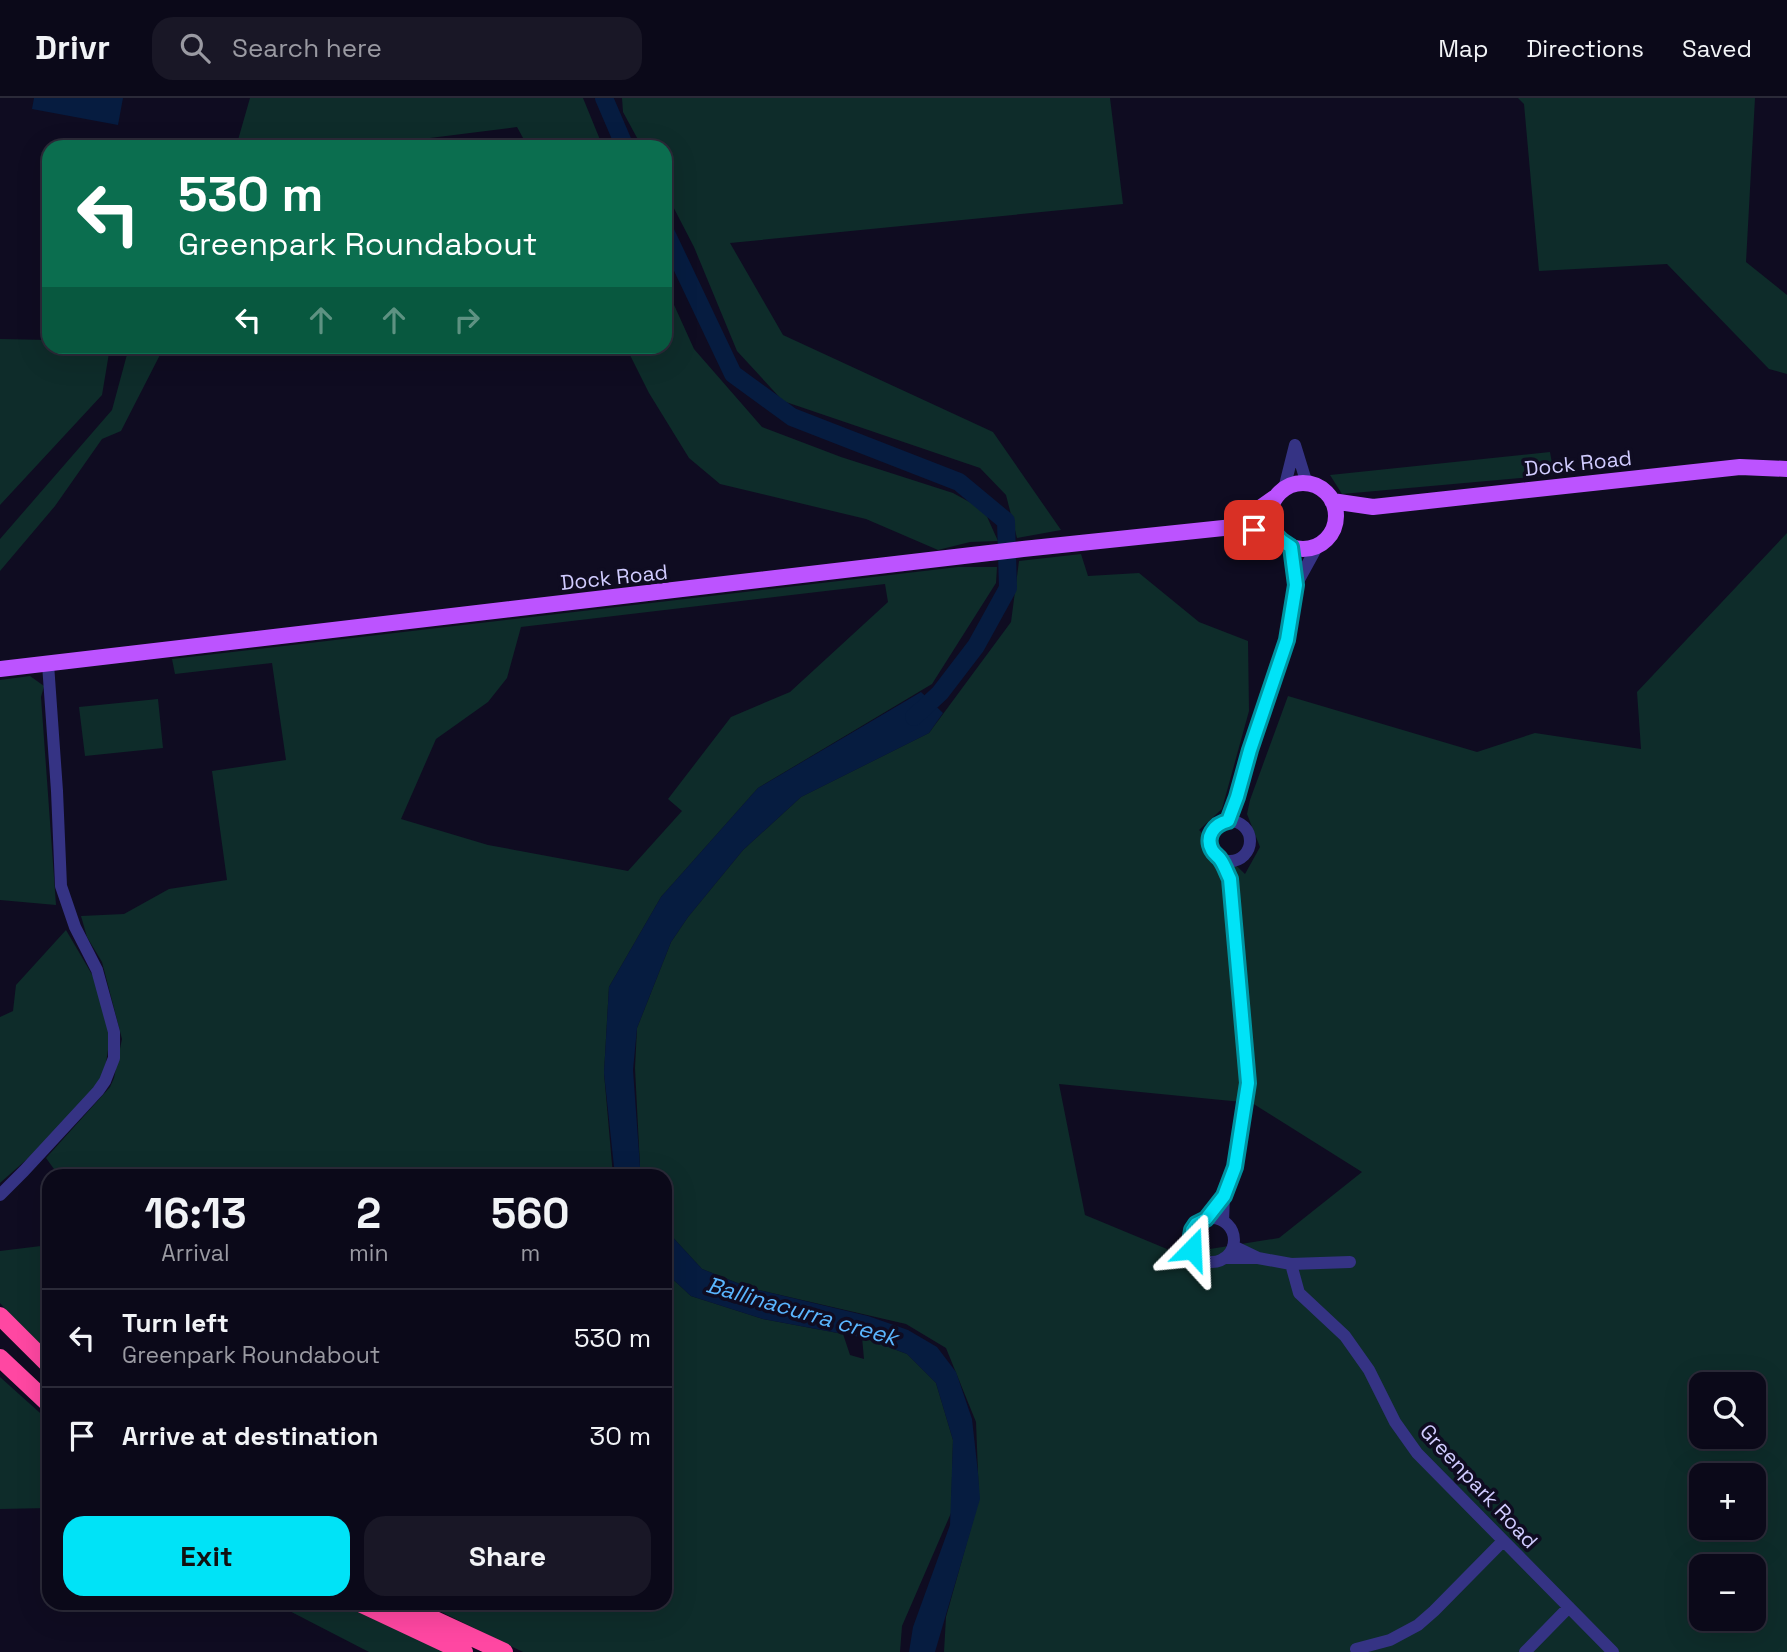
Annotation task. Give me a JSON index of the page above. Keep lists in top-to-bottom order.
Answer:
{
  "streets": {
    "main road": ["Dock Road"],
    "street": ["Greenpark Road"]
  },
  "water": ["Ballinacurra creek"],
  "page": {
    "header": "Drivr",
    "search": "Search here",
    "nav": ["Map", "Directions", "Saved"],
    "turn": ["530 m", "Greenpark Roundabout"],
    "eta": [
      "16:13",
      "Arrival",
      "2",
      "min",
      "560",
      "m"
    ],
    "list": [
      {
        "name": "Turn left",
        "note": "Greenpark Roundabout",
        "value": "530 m"
      },
      {
        "name": "Arrive at destination",
        "value": "30 m"
      }
    ],
    "map_buttons": ["+", "−"],
    "buttons": ["Exit", "Share"]
  }
}
